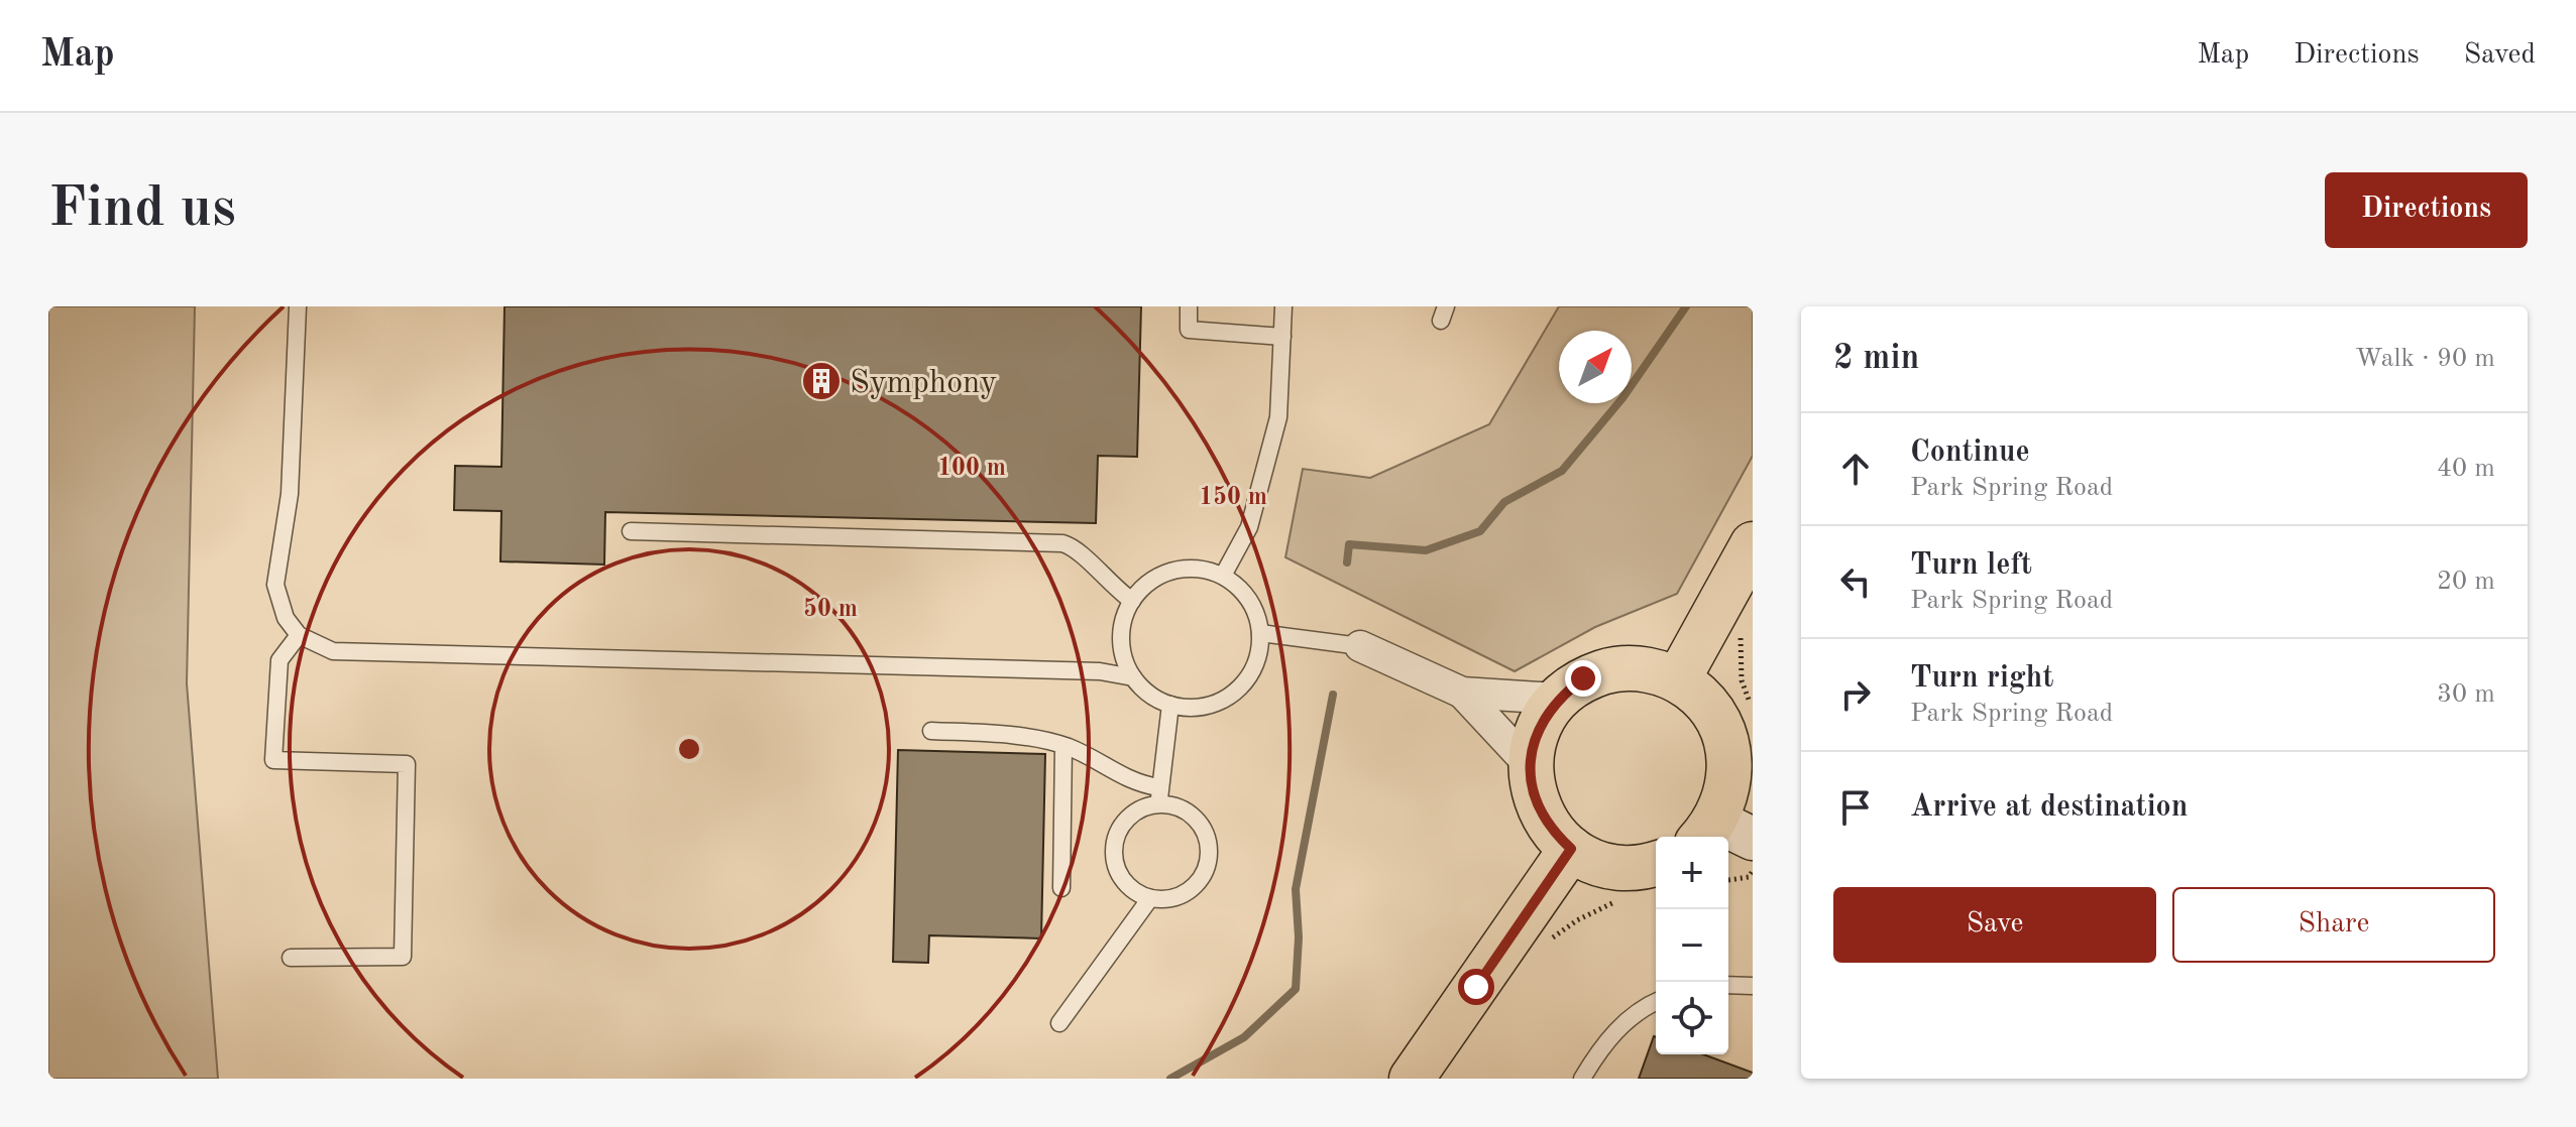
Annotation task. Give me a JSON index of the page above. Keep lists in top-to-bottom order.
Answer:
{
  "places": {
    "building": ["Symphony"]
  },
  "north": "top right",
  "page": {
    "header": "Map",
    "nav": ["Map", "Directions", "Saved"],
    "buttons": [
      "Directions",
      ["Save", "Share"]
    ],
    "title": "Find us",
    "heading": ["2 min", "Walk · 90 m"],
    "list": [
      ["Continue", "Park Spring Road", "40 m"],
      ["Turn left", "Park Spring Road", "20 m"],
      ["Turn right", "Park Spring Road", "30 m"],
      "Arrive at destination"
    ],
    "map_buttons": ["+", "−"]
  },
  "rings": ["100 m", "150 m", "50 m"]
}
